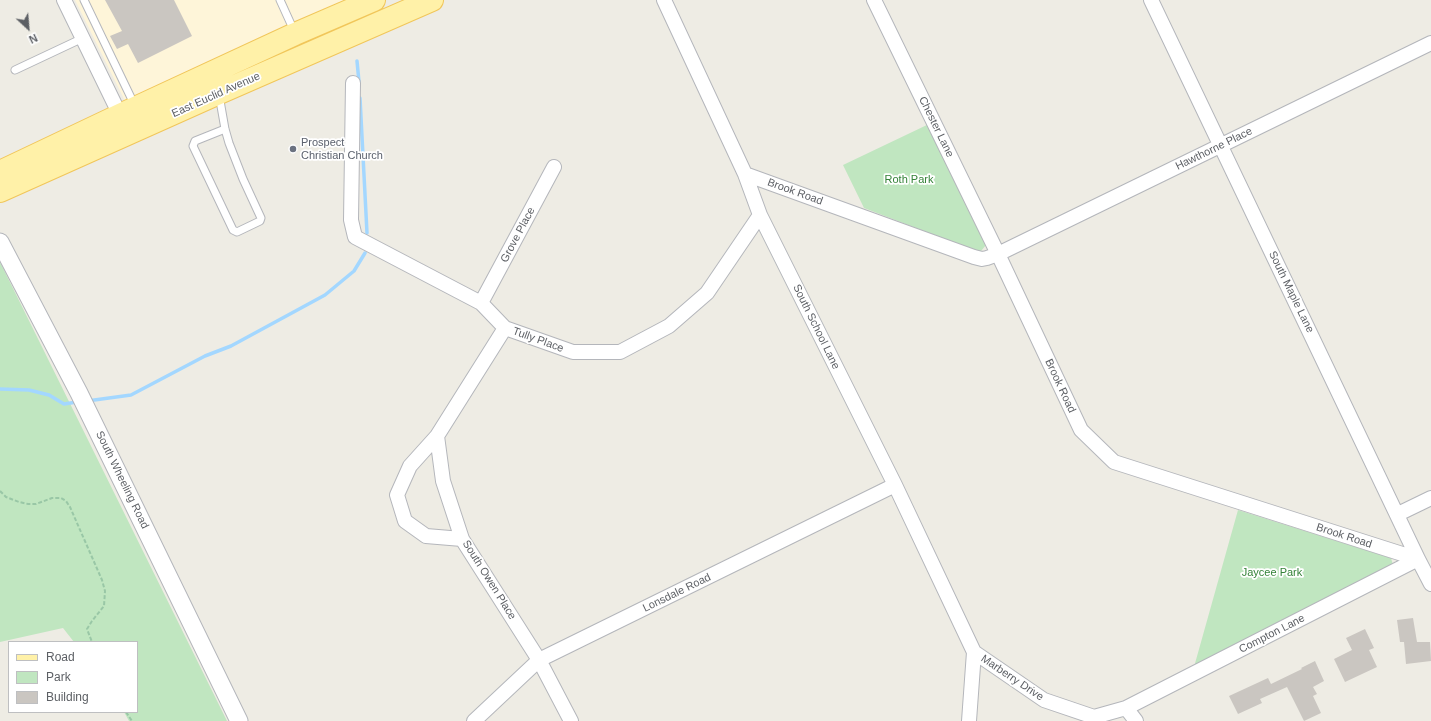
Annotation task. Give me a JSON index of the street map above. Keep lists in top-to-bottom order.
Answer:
{
  "streets": {
    "main road": ["East Euclid Avenue"],
    "street": [
      "Chester Lane",
      "Hawthorne Place",
      "Brook Road",
      "Grove Place",
      "South Maple Lane",
      "South School Lane",
      "Tully Place",
      "South Wheeling Road",
      "South Owen Place",
      "Lonsdale Road",
      "Compton Lane",
      "Marberry Drive"
    ]
  },
  "crossings": [
    ["Chester Lane", "Hawthorne Place"],
    ["Chester Lane", "Brook Road"],
    ["Hawthorne Place", "Brook Road"],
    ["Hawthorne Place", "South Maple Lane"],
    ["Brook Road", "South Maple Lane"],
    ["Brook Road", "South School Lane"],
    ["Brook Road", "Compton Lane"],
    ["Grove Place", "Tully Place"],
    ["South Maple Lane", "Compton Lane"],
    ["South School Lane", "Tully Place"],
    ["South School Lane", "Lonsdale Road"],
    ["South School Lane", "Marberry Drive"],
    ["South Owen Place", "Lonsdale Road"],
    ["Compton Lane", "Marberry Drive"]
  ],
  "parks": ["Roth Park", "Jaycee Park"],
  "places": ["Prospect Christian Church"],
  "legend": ["Road", "Park", "Building"],
  "north": "bottom right"
}
